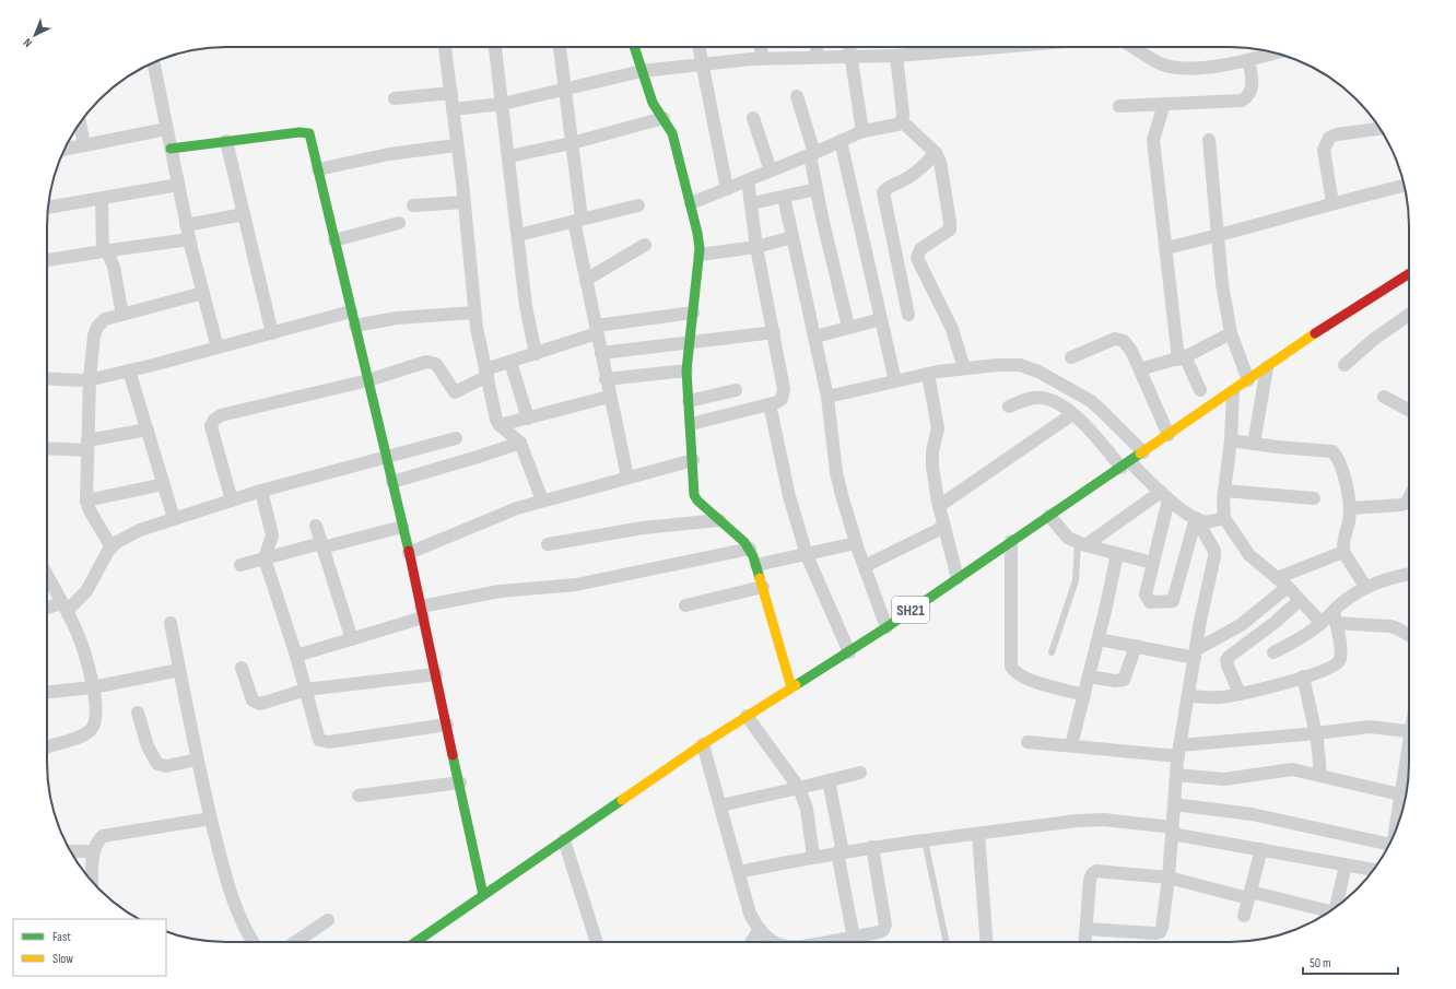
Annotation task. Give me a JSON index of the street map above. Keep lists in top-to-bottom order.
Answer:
{
  "streets": {
    "street": ["SH21"]
  },
  "legend": ["Fast", "Slow"],
  "scale_bar": "50 m",
  "north": "bottom left"
}
